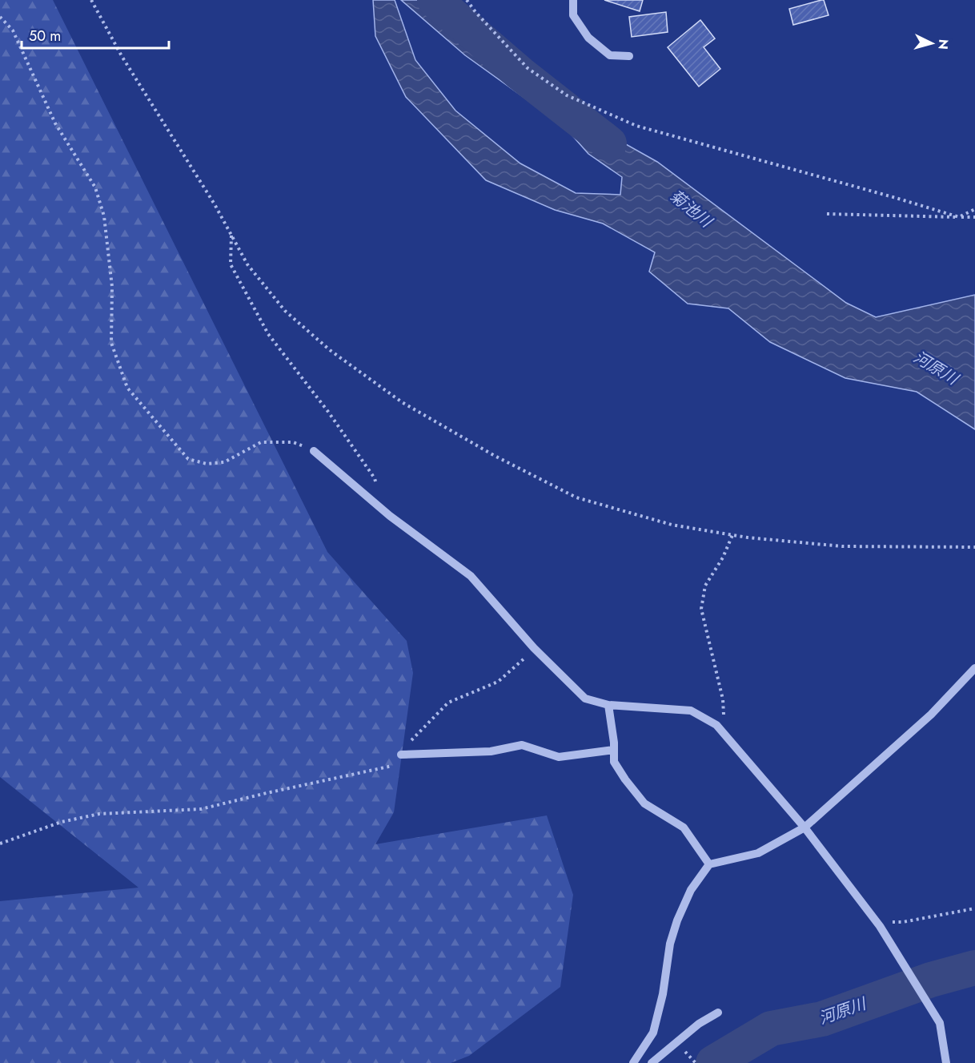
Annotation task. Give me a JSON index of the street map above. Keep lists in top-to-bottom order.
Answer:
{
  "water": ["菊池川", "河原川"],
  "scale_bar": "50 m",
  "north": "right"
}
